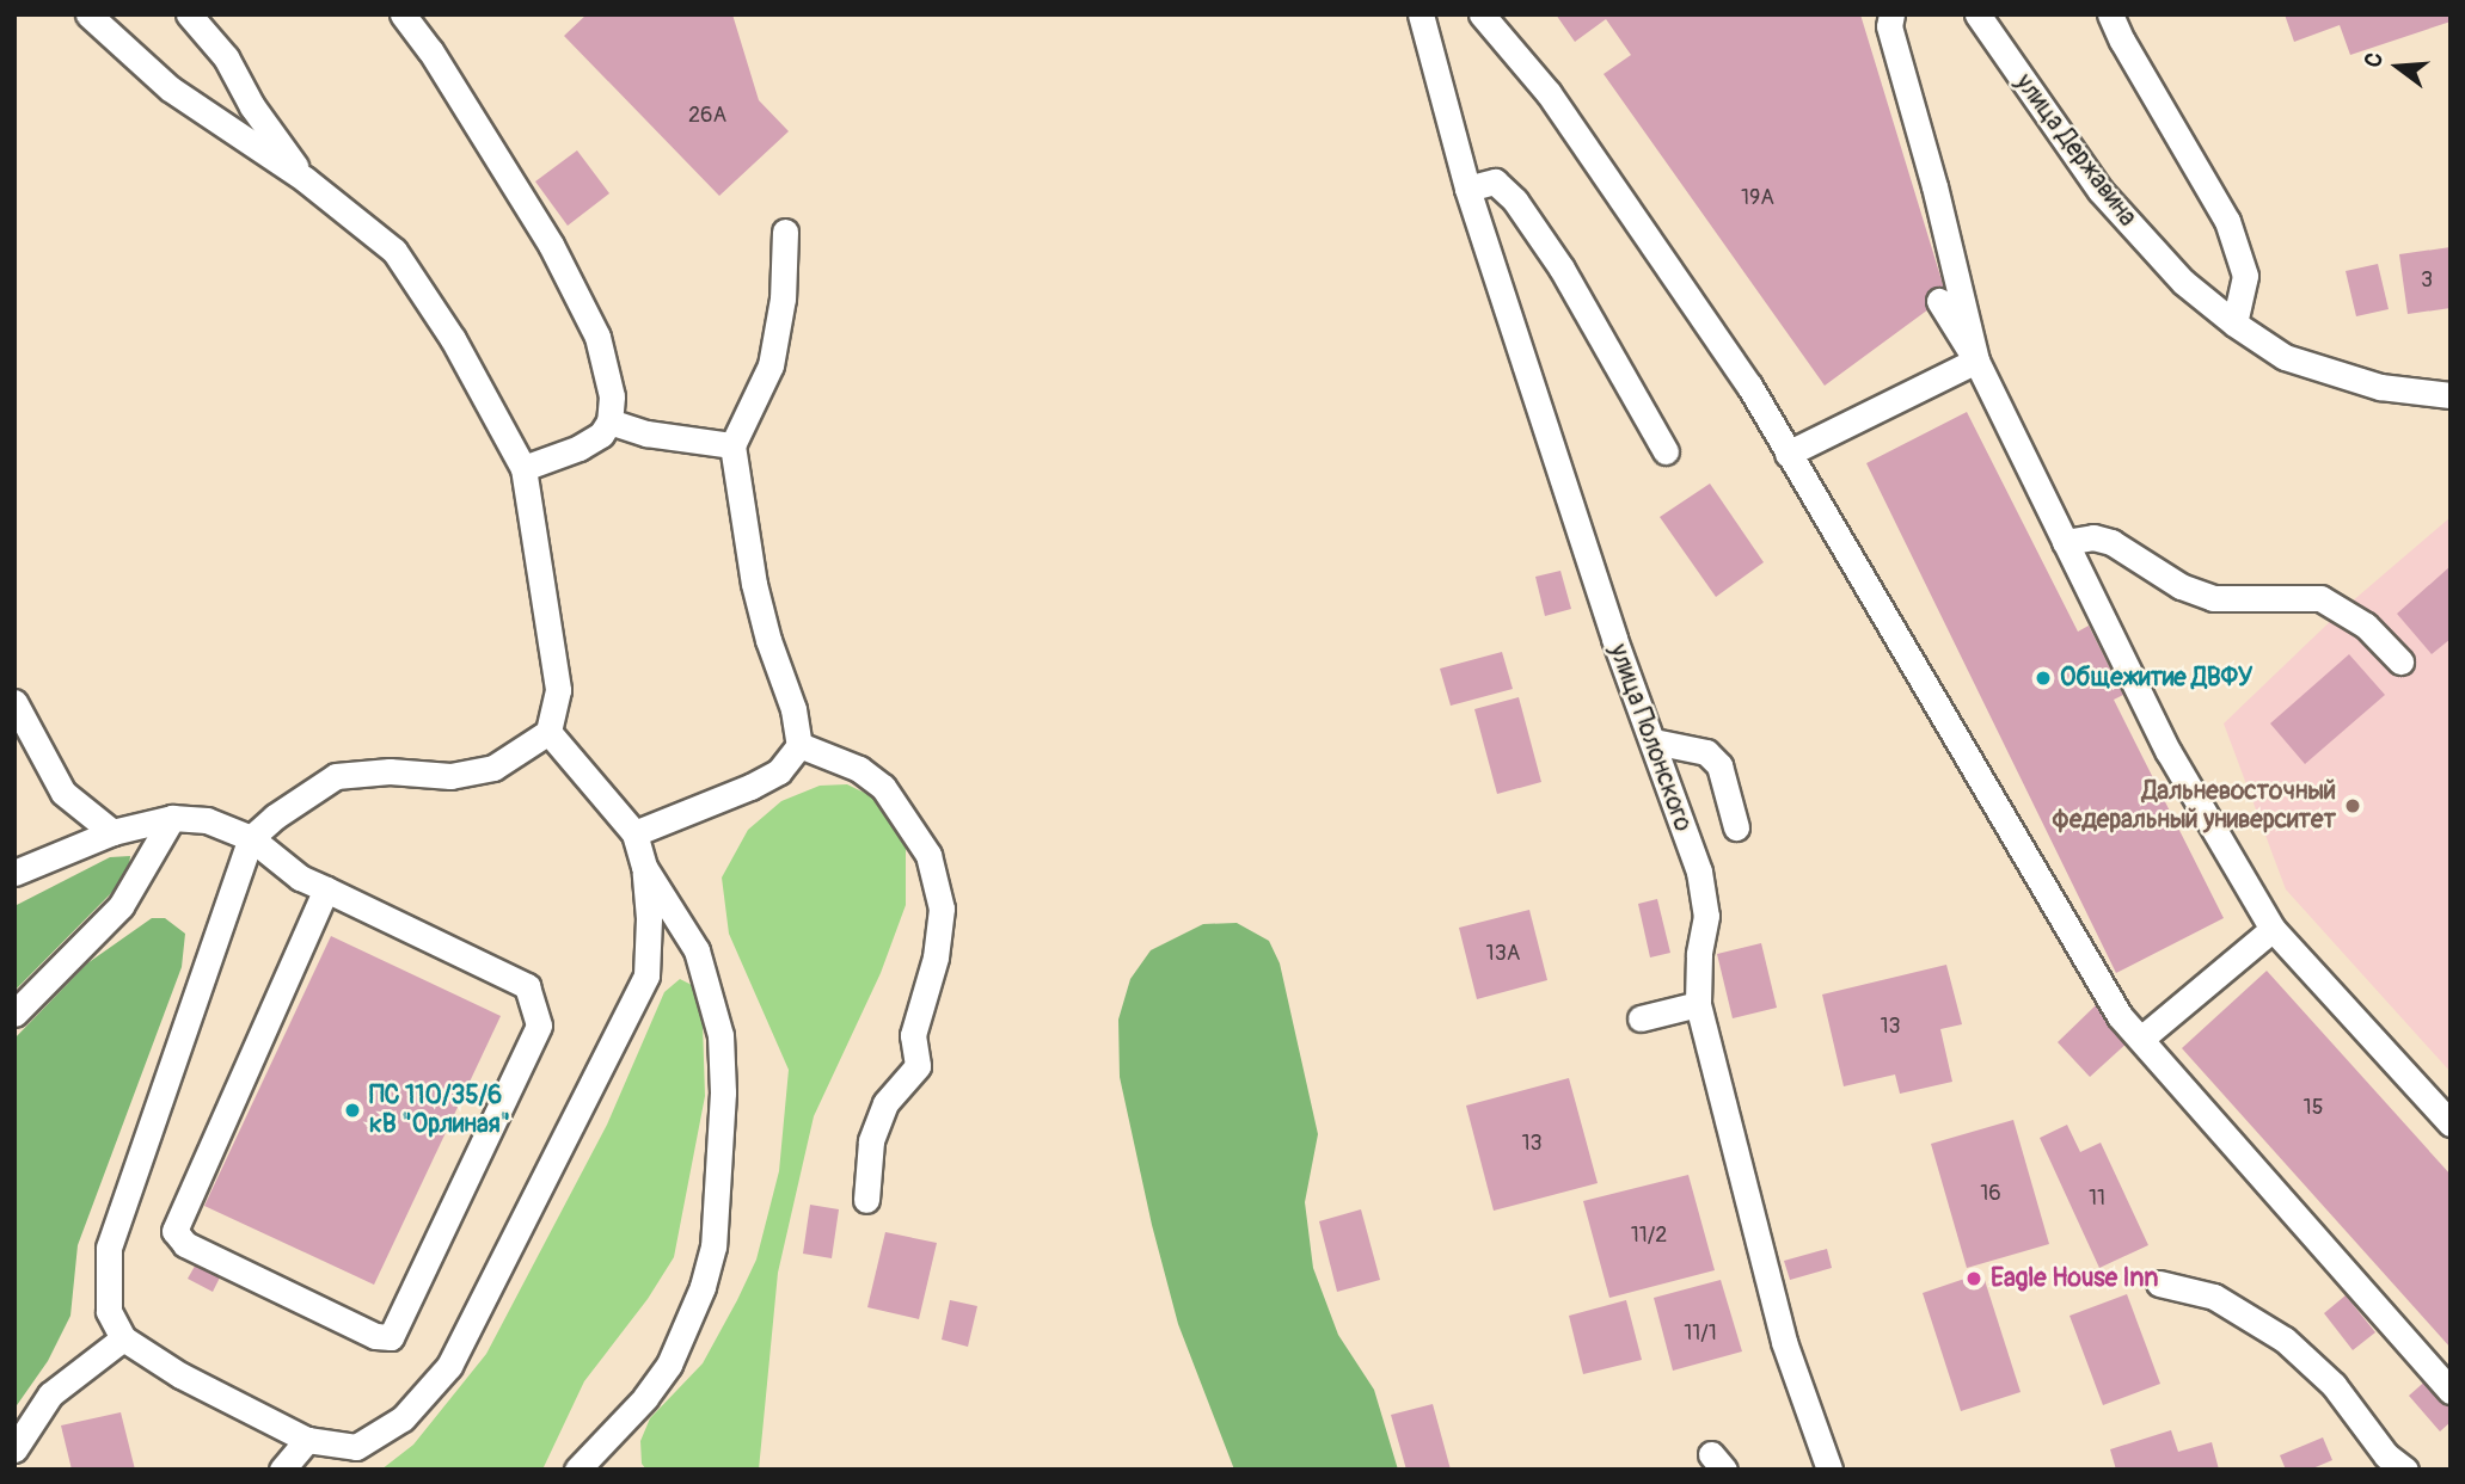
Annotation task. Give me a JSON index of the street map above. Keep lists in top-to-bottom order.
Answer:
{
  "streets": {
    "lane": ["улица Державина", "улица Полонского"]
  },
  "places": [
    "Общежитие ДВФУ",
    "Дальневосточный федеральный университет",
    "ПС 110/35/6 кВ \"Орлиная\"",
    "Eagle House Inn"
  ],
  "house_numbers": [
    "26А",
    "19А",
    "3",
    "13А",
    "13",
    "15",
    "13",
    "16",
    "11",
    "11/2",
    "11/1"
  ],
  "north": "left"
}
